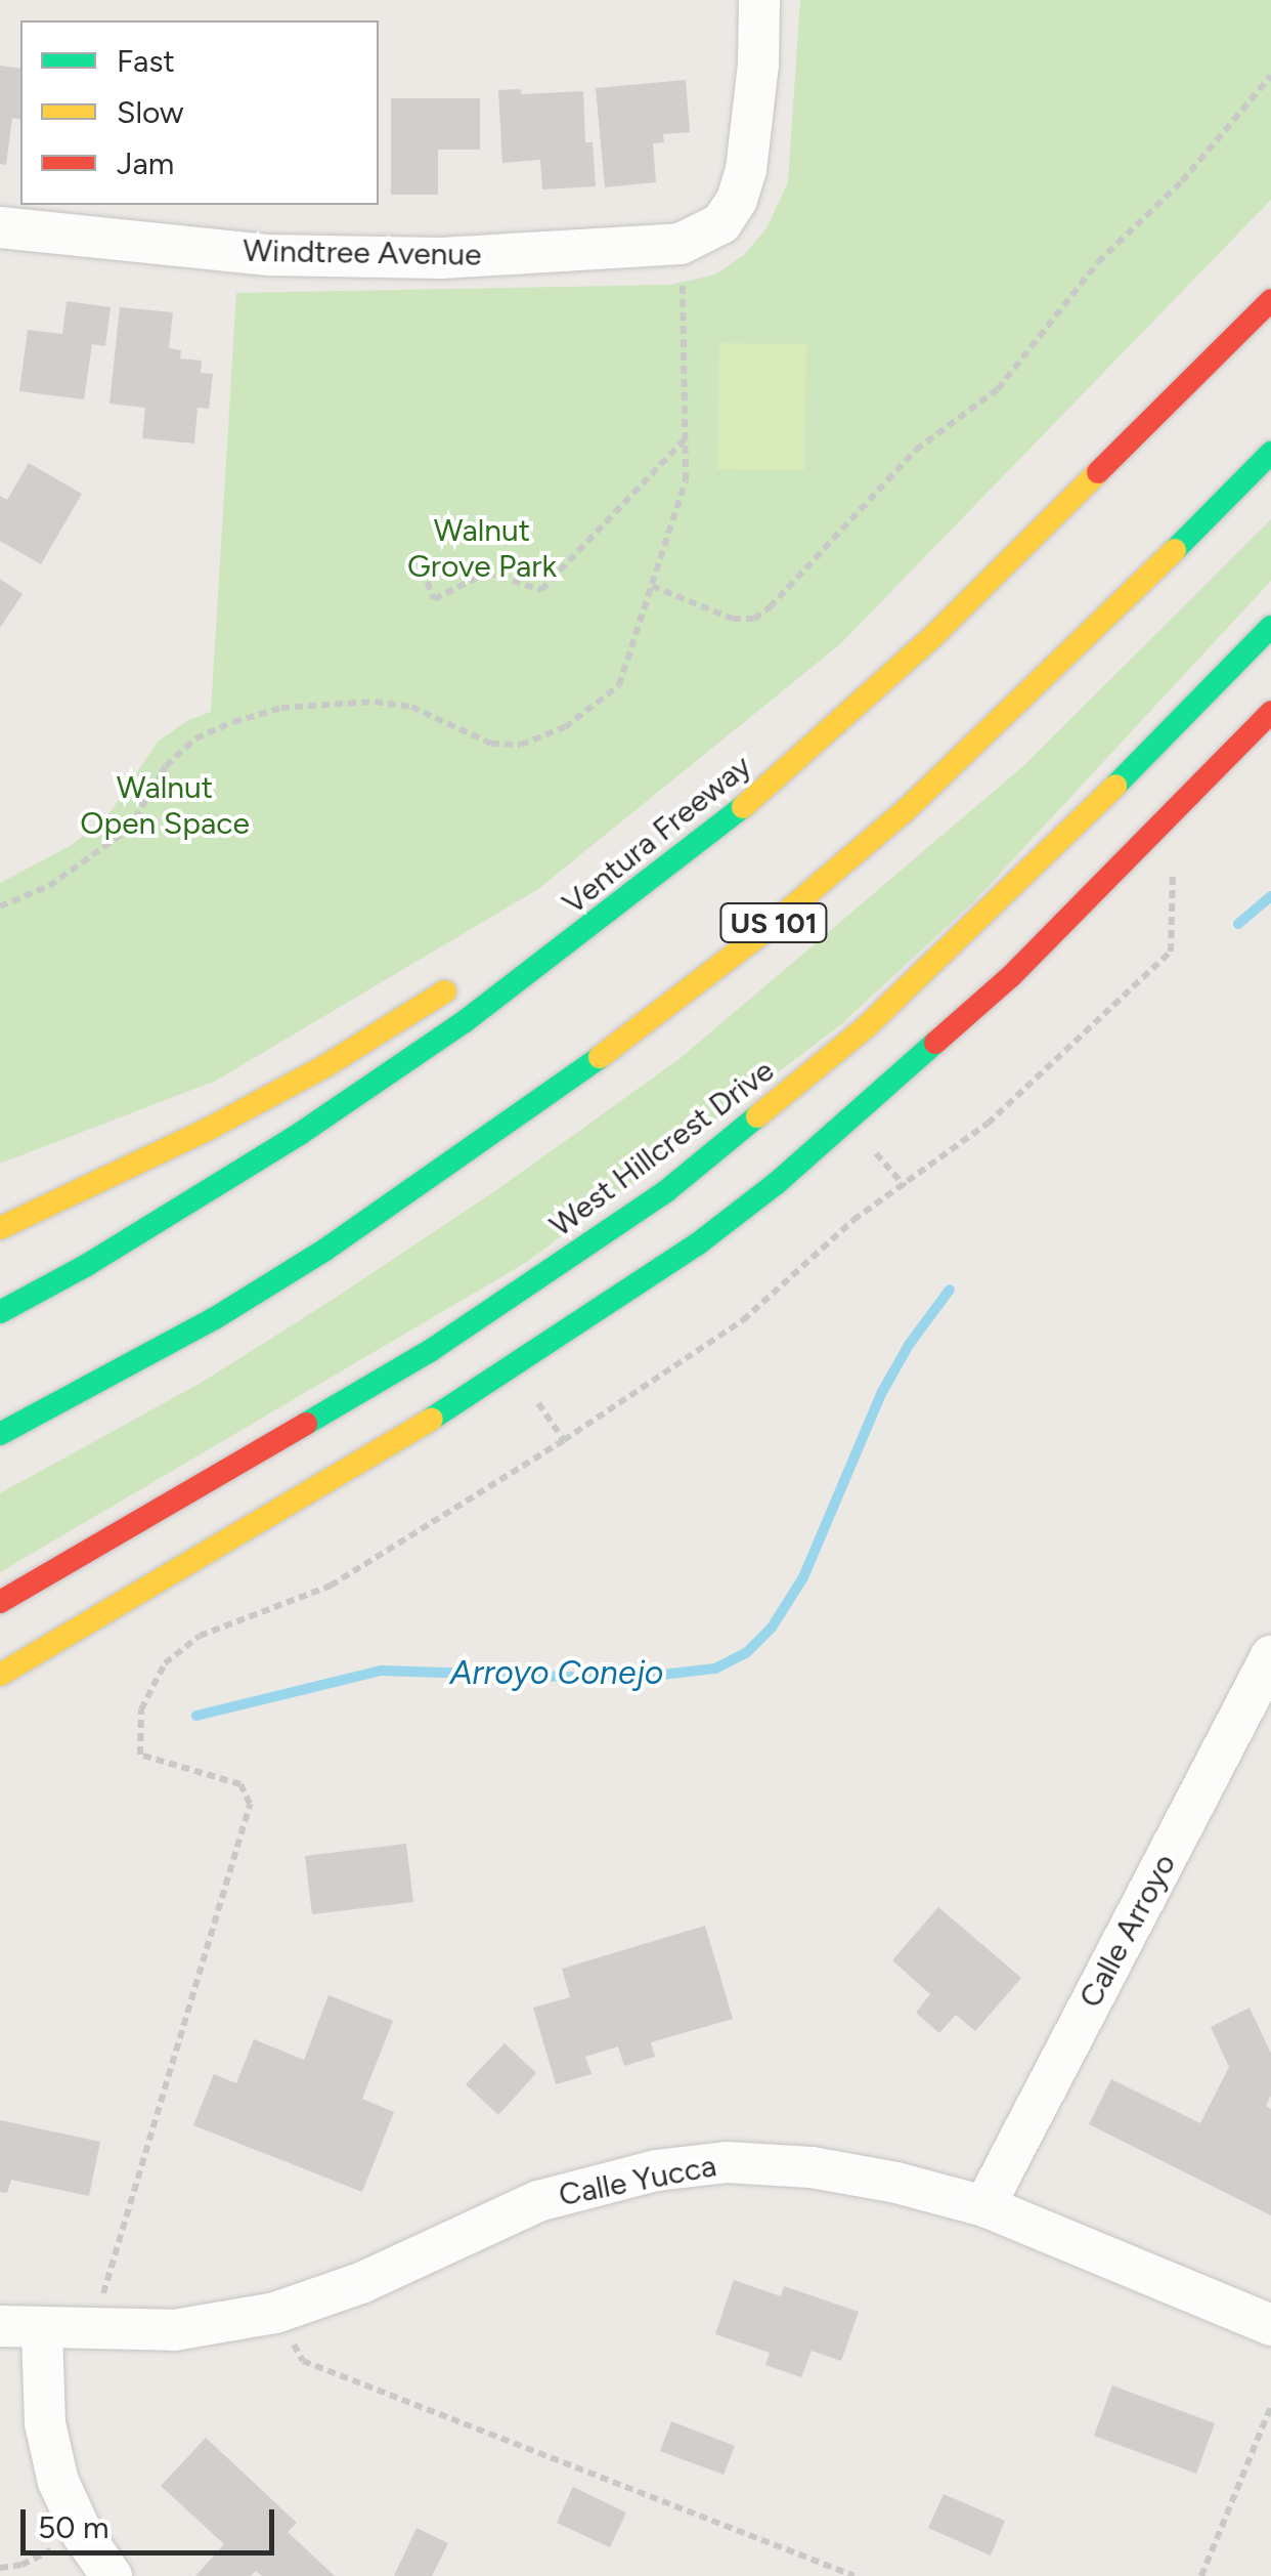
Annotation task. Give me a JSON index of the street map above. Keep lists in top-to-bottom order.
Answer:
{
  "streets": {
    "main road": ["Ventura Freeway", "US 101", "West Hillcrest Drive"],
    "street": ["Windtree Avenue", "Calle Arroyo", "Calle Yucca"]
  },
  "crossings": [
    ["Calle Arroyo", "Calle Yucca"]
  ],
  "water": ["Arroyo Conejo"],
  "parks": ["Walnut Grove Park", "Walnut Open Space"],
  "legend": ["Fast", "Slow", "Jam"],
  "scale_bar": "50 m"
}
